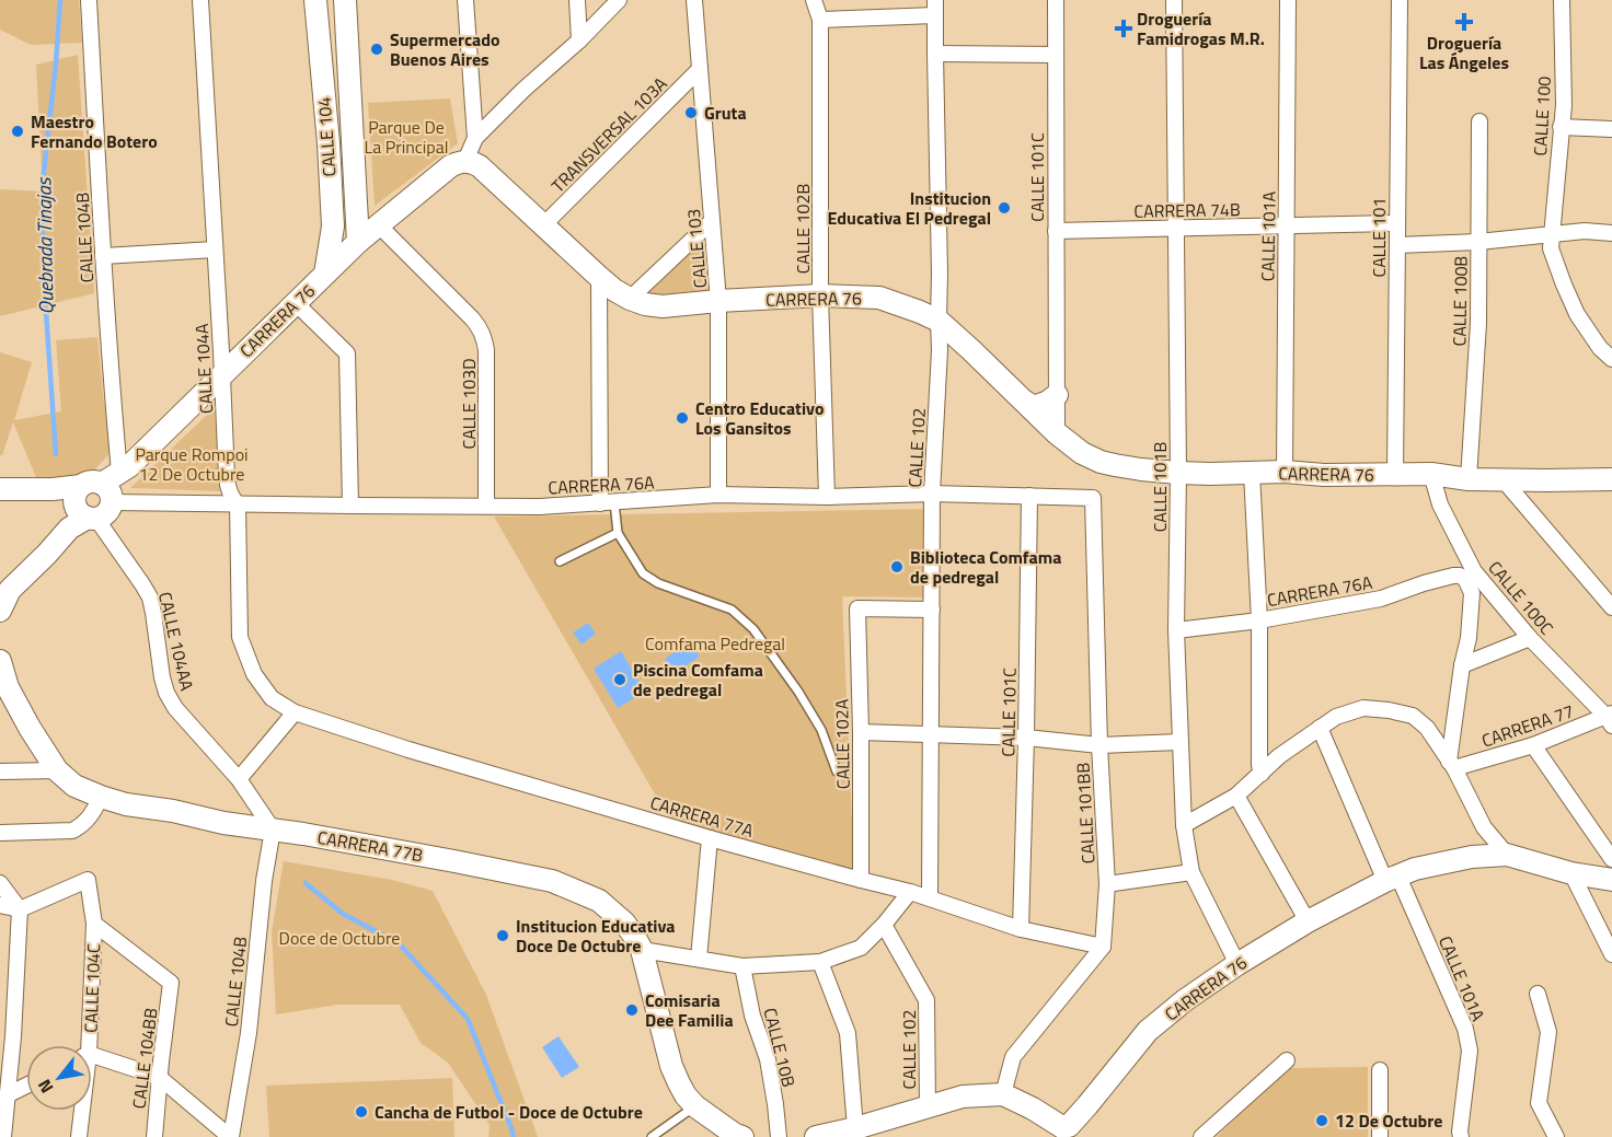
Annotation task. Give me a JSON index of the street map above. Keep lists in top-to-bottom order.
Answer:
{
  "streets": {
    "street": [
      "CALLE 100",
      "TRANSVERSAL 103A",
      "CALLE 104",
      "CALLE 101C",
      "CARRERA 74B",
      "CALLE 102B",
      "CALLE 101A",
      "CALLE 104B",
      "CALLE 101",
      "CALLE 103",
      "CARRERA 76",
      "CALLE 100B",
      "CALLE 104A",
      "CALLE 103D",
      "CALLE 102",
      "CARRERA 76A",
      "CALLE 101B",
      "CALLE 100C",
      "CALLE 104AA",
      "CARRERA 77",
      "CALLE 102A",
      "CALLE 101BB",
      "CARRERA 77A",
      "CARRERA 77B",
      "CALLE 104C",
      "CALLE 10B",
      "CALLE 104BB"
    ]
  },
  "crossings": [
    ["TRANSVERSAL 103A", "CALLE 103"],
    ["TRANSVERSAL 103A", "CARRERA 76"],
    ["CALLE 104", "CARRERA 76"],
    ["CALLE 101C", "CARRERA 74B"],
    ["CALLE 101C", "CARRERA 76"],
    ["CALLE 101C", "CARRERA 76A"],
    ["CALLE 101C", "CARRERA 77A"],
    ["CARRERA 74B", "CALLE 101A"],
    ["CARRERA 74B", "CALLE 101"],
    ["CARRERA 74B", "CALLE 101B"],
    ["CALLE 102B", "CARRERA 76"],
    ["CALLE 102B", "CARRERA 76A"],
    ["CALLE 101A", "CARRERA 76"],
    ["CALLE 104B", "CARRERA 76"],
    ["CALLE 104B", "CARRERA 76A"],
    ["CALLE 104B", "CALLE 104AA"],
    ["CALLE 104B", "CARRERA 77B"],
    ["CALLE 101", "CARRERA 76"],
    ["CALLE 103", "CARRERA 76"],
    ["CALLE 103", "CARRERA 76A"],
    ["CARRERA 76", "CALLE 100B"],
    ["CARRERA 76", "CALLE 104A"],
    ["CARRERA 76", "CALLE 103D"],
    ["CARRERA 76", "CALLE 102"],
    ["CARRERA 76", "CARRERA 76A"],
    ["CARRERA 76", "CALLE 101B"],
    ["CARRERA 76", "CALLE 100C"],
    ["CARRERA 76", "CALLE 104AA"],
    ["CALLE 104A", "CARRERA 76A"],
    ["CALLE 104A", "CARRERA 77A"],
    ["CALLE 103D", "CARRERA 76A"],
    ["CALLE 102", "CARRERA 76A"],
    ["CALLE 102", "CALLE 102A"],
    ["CALLE 102", "CARRERA 77A"],
    ["CARRERA 76A", "CALLE 101B"],
    ["CARRERA 76A", "CALLE 104AA"],
    ["CARRERA 76A", "CALLE 101BB"],
    ["CALLE 100C", "CARRERA 77"],
    ["CALLE 104AA", "CARRERA 77B"],
    ["CALLE 102A", "CARRERA 77A"],
    ["CALLE 101BB", "CARRERA 77A"],
    ["CALLE 104C", "CALLE 104BB"]
  ],
  "water": ["Quebrada Tinajas"],
  "parks": [
    "Parque De La Principal",
    "Parque Rompoi 12 De Octubre",
    "Comfama Pedregal",
    "Doce de Octubre"
  ],
  "places": {
    "health": ["Droguería Las Ángeles", "Droguería Famidrogas M.R."],
    "other": [
      "Supermercado Buenos Aires",
      "Gruta",
      "Maestro Fernando Botero",
      "Institucion Educativa El Pedregal",
      "Centro Educativo Los Gansitos",
      "Biblioteca Comfama de pedregal",
      "Piscina Comfama de pedregal",
      "Institucion Educativa Doce De Octubre",
      "Comisaria Dee Familia",
      "Cancha de Futbol - Doce de Octubre",
      "12 De Octubre"
    ]
  },
  "north": "bottom left"
}
